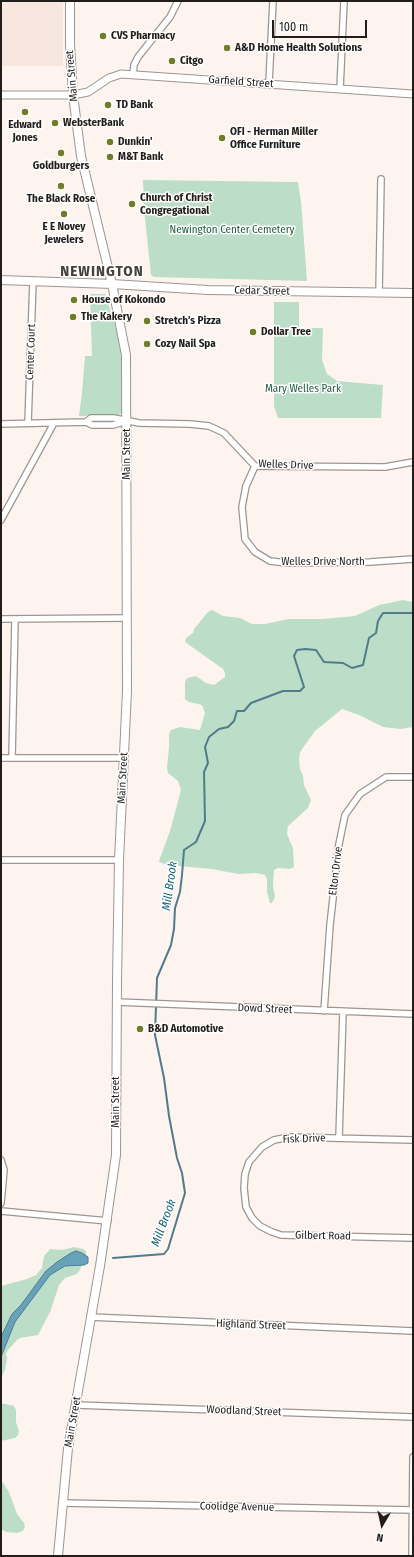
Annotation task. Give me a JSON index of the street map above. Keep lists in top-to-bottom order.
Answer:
{
  "streets": {
    "main road": ["Main Street", "Cedar Street"],
    "street": [
      "Garfield Street",
      "Center Court",
      "Welles Drive",
      "Welles Drive North",
      "Elton Drive",
      "Dowd Street",
      "Fisk Drive",
      "Gilbert Road",
      "Highland Street",
      "Woodland Street",
      "Coolidge Avenue"
    ]
  },
  "crossings": [
    ["Main Street", "Garfield Street"],
    ["Main Street", "Cedar Street"],
    ["Main Street", "Welles Drive"],
    ["Main Street", "Dowd Street"],
    ["Main Street", "Highland Street"],
    ["Main Street", "Woodland Street"],
    ["Main Street", "Coolidge Avenue"],
    ["Cedar Street", "Center Court"],
    ["Welles Drive", "Welles Drive North"],
    ["Elton Drive", "Dowd Street"],
    ["Fisk Drive", "Gilbert Road"]
  ],
  "districts": ["NEWINGTON"],
  "water": ["Mill Brook"],
  "parks": ["Newington Center Cemetery", "Mary Welles Park"],
  "places": [
    "CVS Pharmacy",
    "A&D Home Health Solutions",
    "Citgo",
    "TD Bank",
    "Edward Jones",
    "WebsterBank",
    "OFI - Herman Miller Office Furniture",
    "Dunkin'",
    "Goldburgers",
    "M&T Bank",
    "The Black Rose",
    "Church of Christ Congregational",
    "E E Novey Jewelers",
    "House of Kokondo",
    "The Kakery",
    "Stretch's Pizza",
    "Dollar Tree",
    "Cozy Nail Spa",
    "B&D Automotive"
  ],
  "scale_bar": "100 m",
  "north": "bottom"
}
